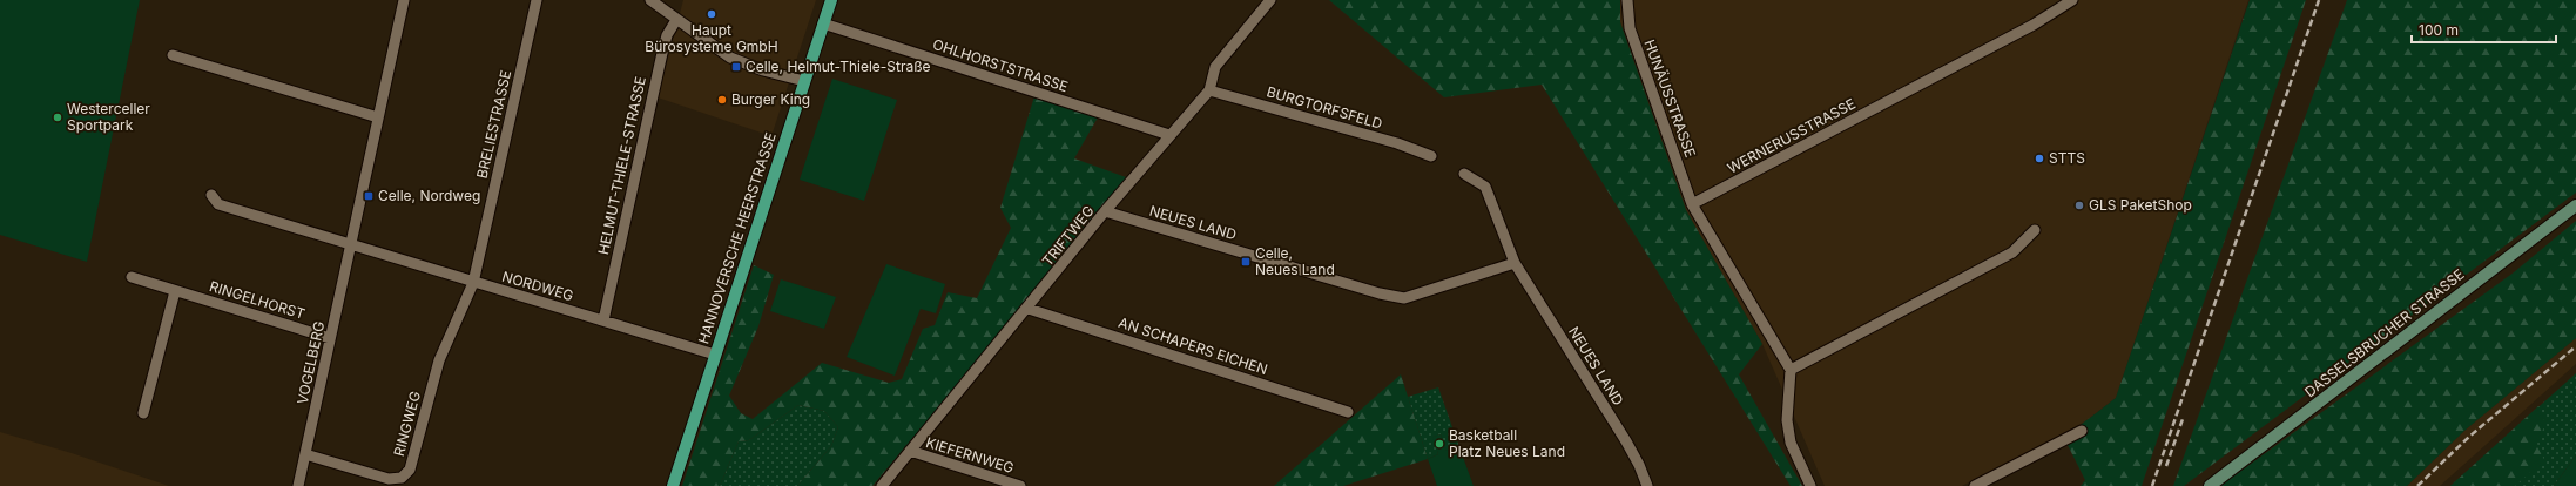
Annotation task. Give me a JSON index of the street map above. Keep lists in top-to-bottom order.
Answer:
{
  "streets": {
    "main road": ["HANNOVERSCHE HEERSTRASSE"],
    "street": [
      "OHLHORSTSTRASSE",
      "HUNÄUSSTRASSE",
      "BURGTORFSFELD",
      "BRELIESTRASSE",
      "WERNERUSSTRASSE",
      "HELMUT-THIELE-STRASSE",
      "NEUES LAND",
      "TRIFTWEG",
      "NORDWEG",
      "RINGELHORST",
      "DASSELSBRUCHER STRASSE",
      "AN SCHAPERS EICHEN",
      "VOGELBERG",
      "RINGWEG",
      "KIEFERNWEG"
    ]
  },
  "crossings": [
    ["OHLHORSTSTRASSE", "TRIFTWEG"],
    ["OHLHORSTSTRASSE", "HANNOVERSCHE HEERSTRASSE"],
    ["HUNÄUSSTRASSE", "WERNERUSSTRASSE"],
    ["BURGTORFSFELD", "TRIFTWEG"],
    ["BRELIESTRASSE", "NORDWEG"],
    ["BRELIESTRASSE", "RINGWEG"],
    ["HELMUT-THIELE-STRASSE", "NORDWEG"],
    ["NEUES LAND", "TRIFTWEG"],
    ["TRIFTWEG", "AN SCHAPERS EICHEN"],
    ["TRIFTWEG", "KIEFERNWEG"],
    ["HANNOVERSCHE HEERSTRASSE", "NORDWEG"],
    ["NORDWEG", "VOGELBERG"],
    ["NORDWEG", "RINGWEG"],
    ["RINGELHORST", "VOGELBERG"],
    ["VOGELBERG", "RINGWEG"]
  ],
  "places": {
    "other": [
      "Haupt Bürosysteme GmbH",
      "Burger King",
      "Westerceller Sportpark",
      "STTS",
      "GLS PaketShop",
      "Basketball Platz Neues Land"
    ],
    "transit": ["Celle, Helmut-Thiele-Straße", "Celle, Nordweg", "Celle, Neues Land"]
  },
  "scale_bar": "100 m"
}
